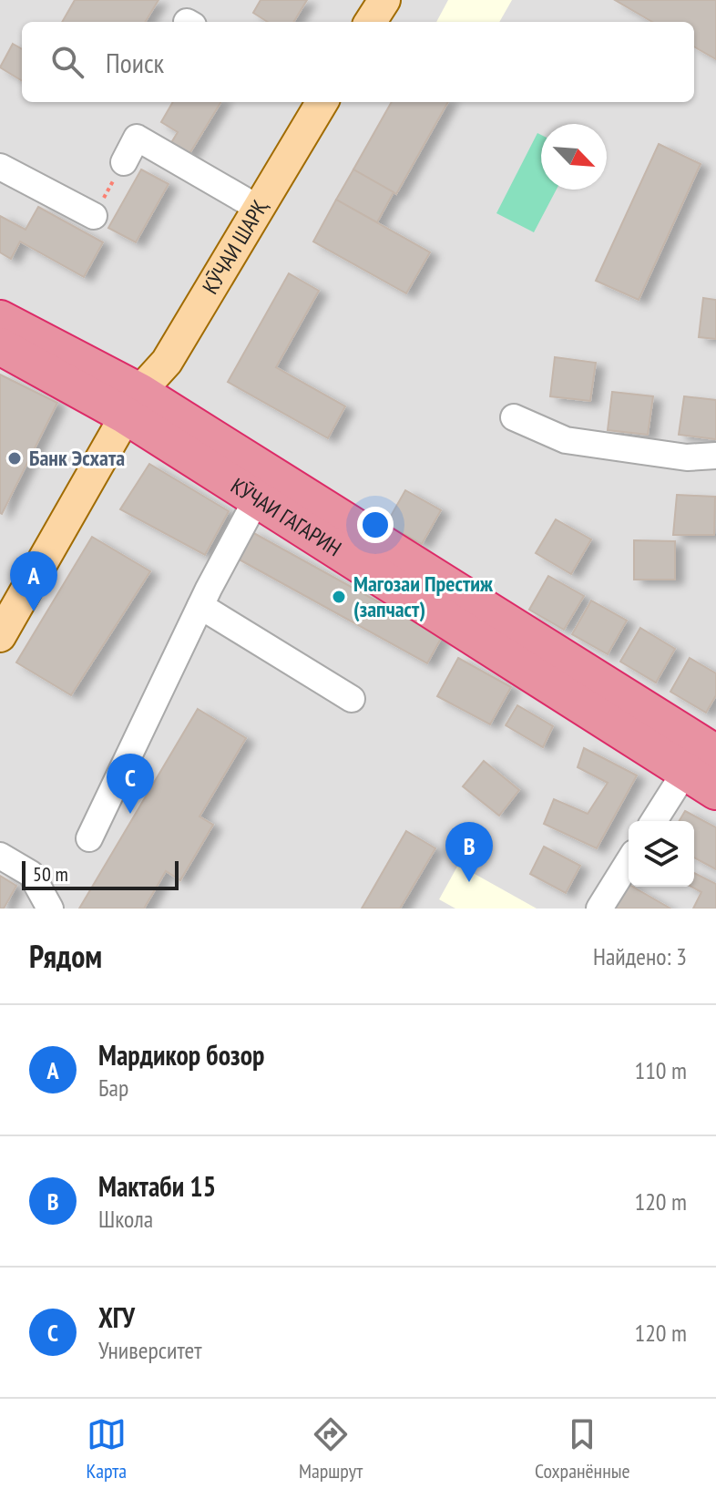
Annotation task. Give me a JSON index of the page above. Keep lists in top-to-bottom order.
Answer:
{
  "streets": {
    "highway": ["КӮЧАИ ГАГАРИН"],
    "main road": ["КӮЧАИ ШАРҚ"]
  },
  "crossings": [
    ["КӮЧАИ ШАРҚ", "КӮЧАИ ГАГАРИН"]
  ],
  "places": ["Банк Эсхата", "Магозаи Престиж (запчаст)"],
  "scale_bar": "50 m",
  "north": "bottom right",
  "page": {
    "search": "Поиск",
    "pins": ["A", "C", "B"],
    "scale": "50 m",
    "heading": ["Рядом", "Найдено: 3"],
    "list": [
      {
        "mark": "A",
        "name": "Мардикор бозор",
        "note": "Бар",
        "value": "110 m"
      },
      {
        "mark": "B",
        "name": "Мактаби 15",
        "note": "Школа",
        "value": "120 m"
      },
      {
        "mark": "C",
        "name": "ХГУ",
        "note": "Университет",
        "value": "120 m"
      }
    ],
    "nav": ["Карта", "Маршрут", "Сохранённые"]
  }
}
